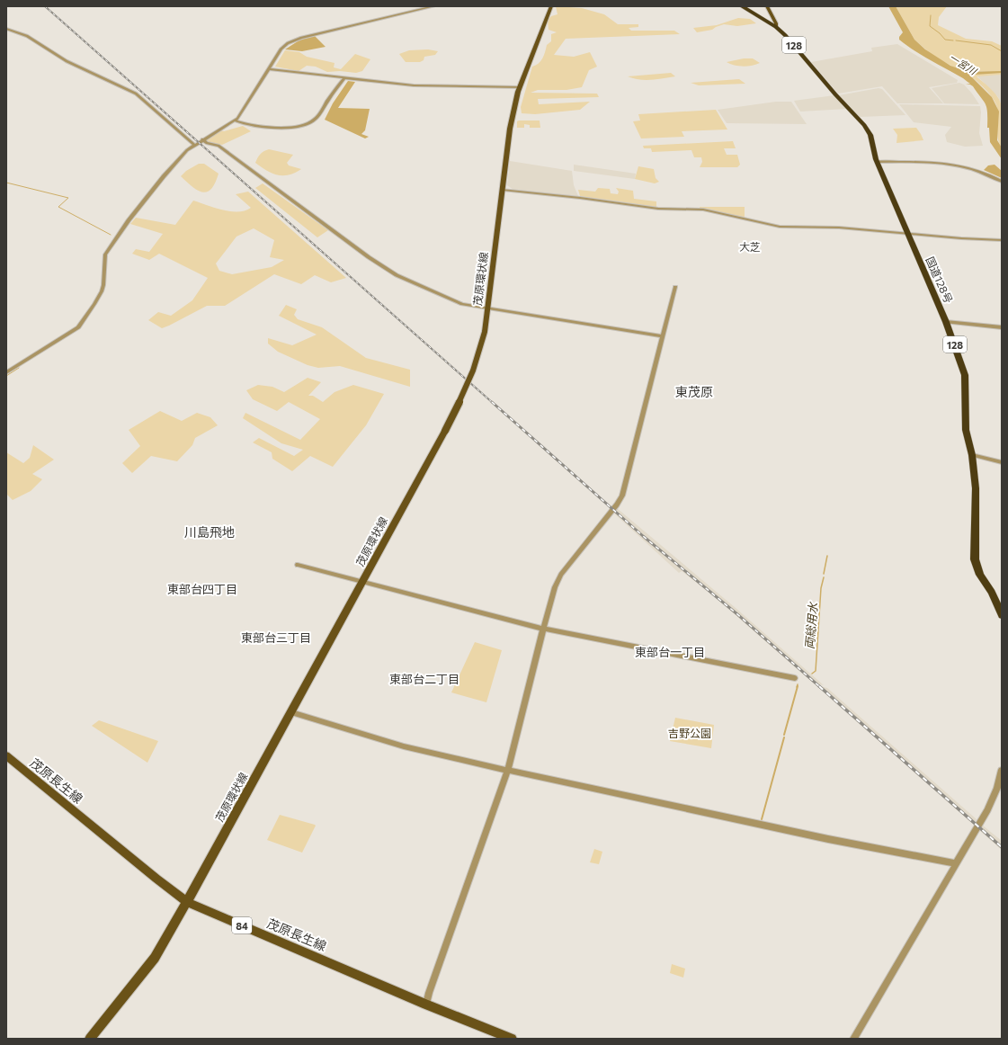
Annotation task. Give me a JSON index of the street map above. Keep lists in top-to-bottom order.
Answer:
{
  "streets": {
    "highway": ["128", "国道128号"],
    "main road": ["茂原環状線", "茂原長生線", "84"]
  },
  "crossings": [
    ["茂原環状線", "茂原長生線"]
  ],
  "districts": [
    "大芝",
    "東茂原",
    "川島飛地",
    "東部台四丁目",
    "東部台三丁目",
    "東部台一丁目",
    "東部台二丁目"
  ],
  "water": ["一宮川", "両総用水"],
  "parks": ["吉野公園"]
}
